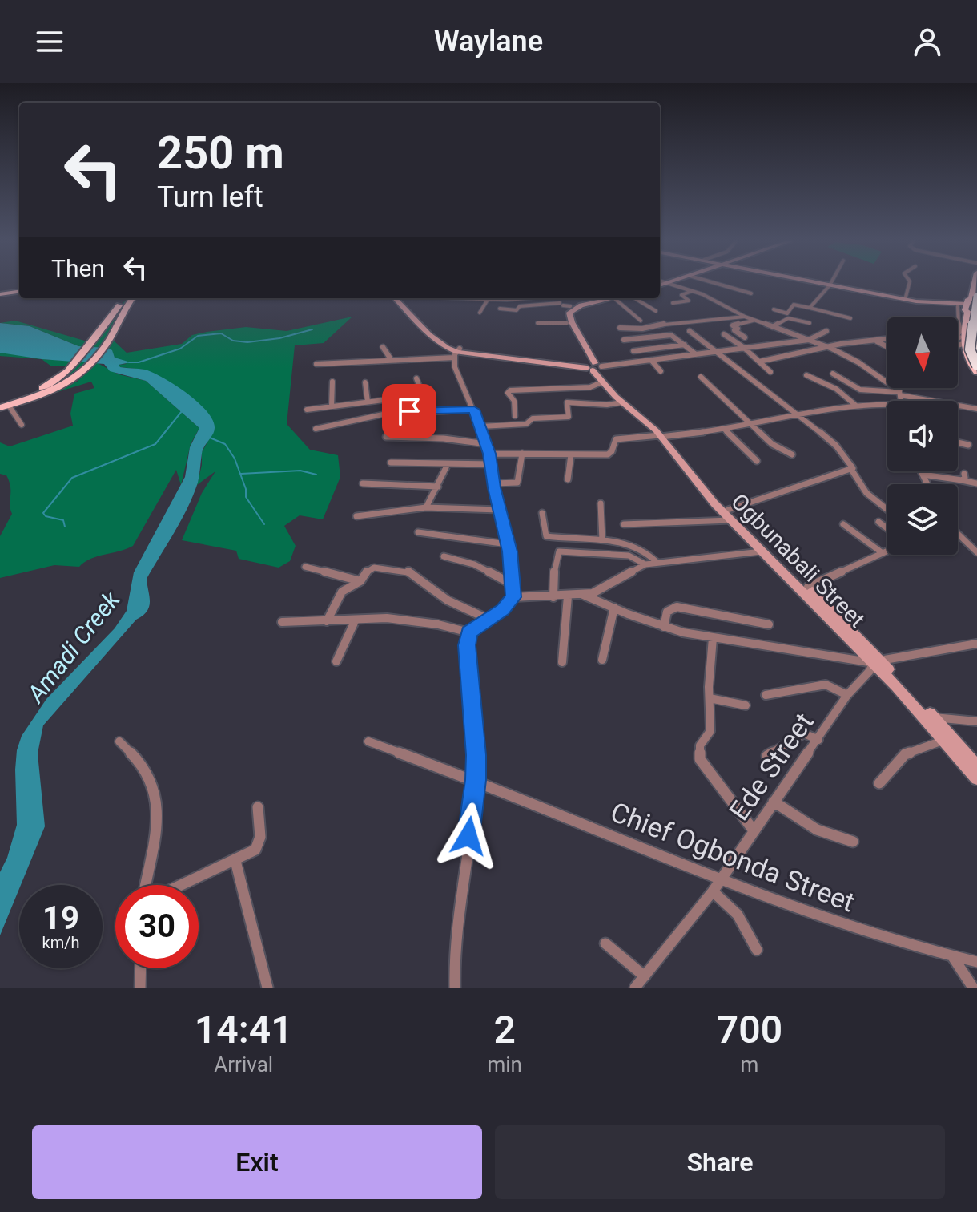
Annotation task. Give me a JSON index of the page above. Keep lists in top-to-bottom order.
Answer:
{
  "streets": {
    "street": ["Ogbunabali Street", "Ede Street", "Chief Ogbonda Street"]
  },
  "crossings": [
    ["Ogbunabali Street", "Ede Street"],
    ["Ede Street", "Chief Ogbonda Street"]
  ],
  "water": ["Amadi Creek"],
  "north": "bottom",
  "page": {
    "header": "Waylane",
    "turn": ["250 m", "Turn left"],
    "then": "Then",
    "speed": "19 km/h",
    "limit": "30",
    "eta": [
      "14:41",
      "Arrival",
      "2",
      "min",
      "700",
      "m"
    ],
    "buttons": ["Exit", "Share"]
  }
}
